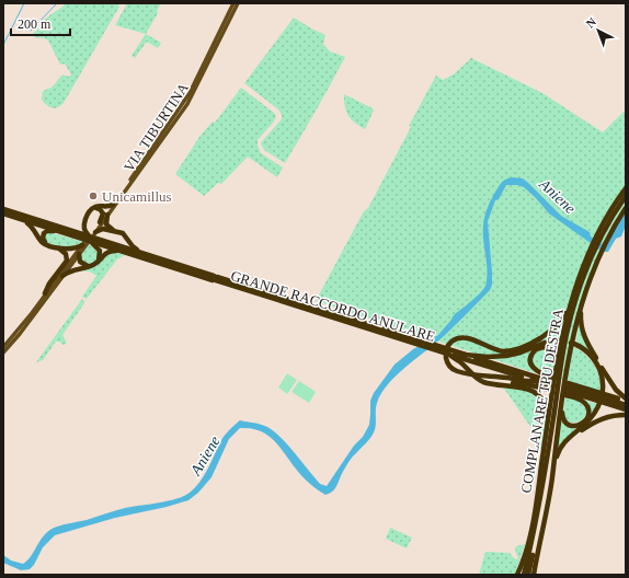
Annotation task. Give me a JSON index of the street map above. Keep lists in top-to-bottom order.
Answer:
{
  "streets": {
    "highway": ["GRANDE RACCORDO ANULARE", "COMPLANARE TPU DESTRA"],
    "main road": ["VIA TIBURTINA"]
  },
  "crossings": [
    ["VIA TIBURTINA", "GRANDE RACCORDO ANULARE"],
    ["GRANDE RACCORDO ANULARE", "COMPLANARE TPU DESTRA"]
  ],
  "water": ["Aniene"],
  "places": ["Unicamillus"],
  "scale_bar": "200 m",
  "north": "top left"
}
